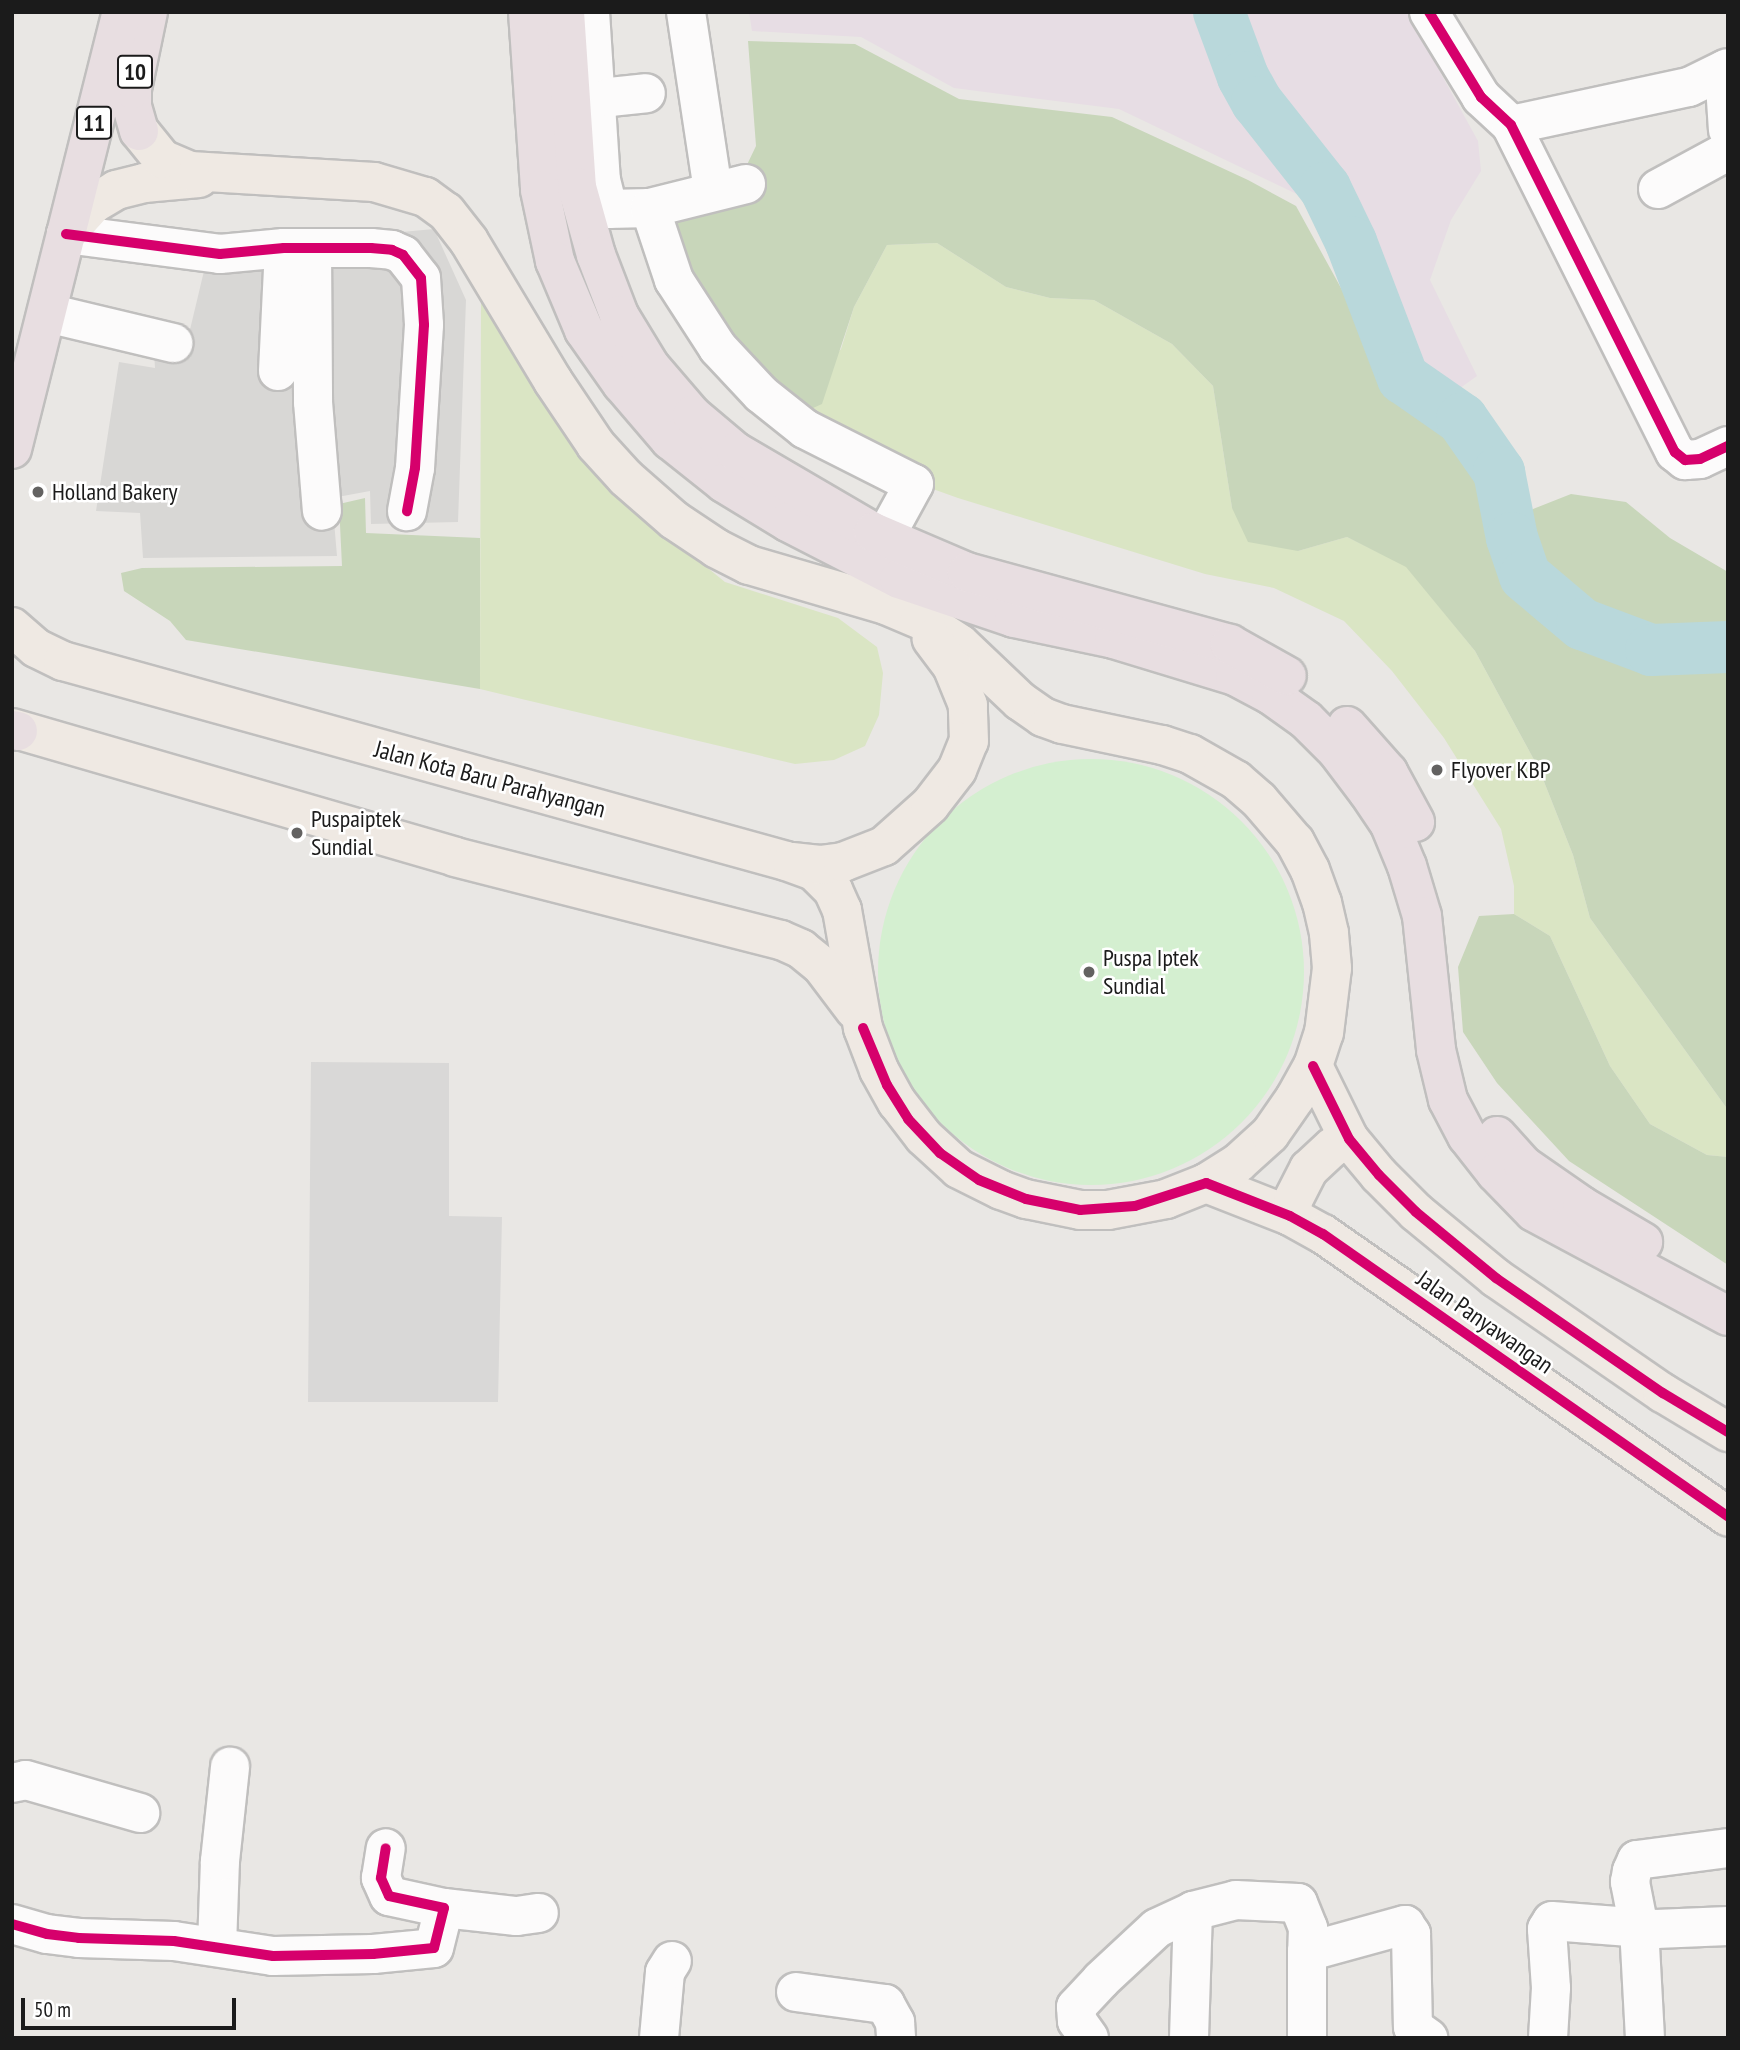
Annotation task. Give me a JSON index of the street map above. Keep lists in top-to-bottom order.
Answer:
{
  "streets": {
    "highway": ["10", "11"],
    "main road": ["Jalan Kota Baru Parahyangan", "Jalan Panyawangan"]
  },
  "crossings": [
    ["Jalan Kota Baru Parahyangan", "Jalan Panyawangan"]
  ],
  "places": [
    "Holland Bakery",
    "Flyover KBP",
    "Puspaiptek Sundial",
    "Puspa Iptek Sundial"
  ],
  "scale_bar": "50 m"
}
